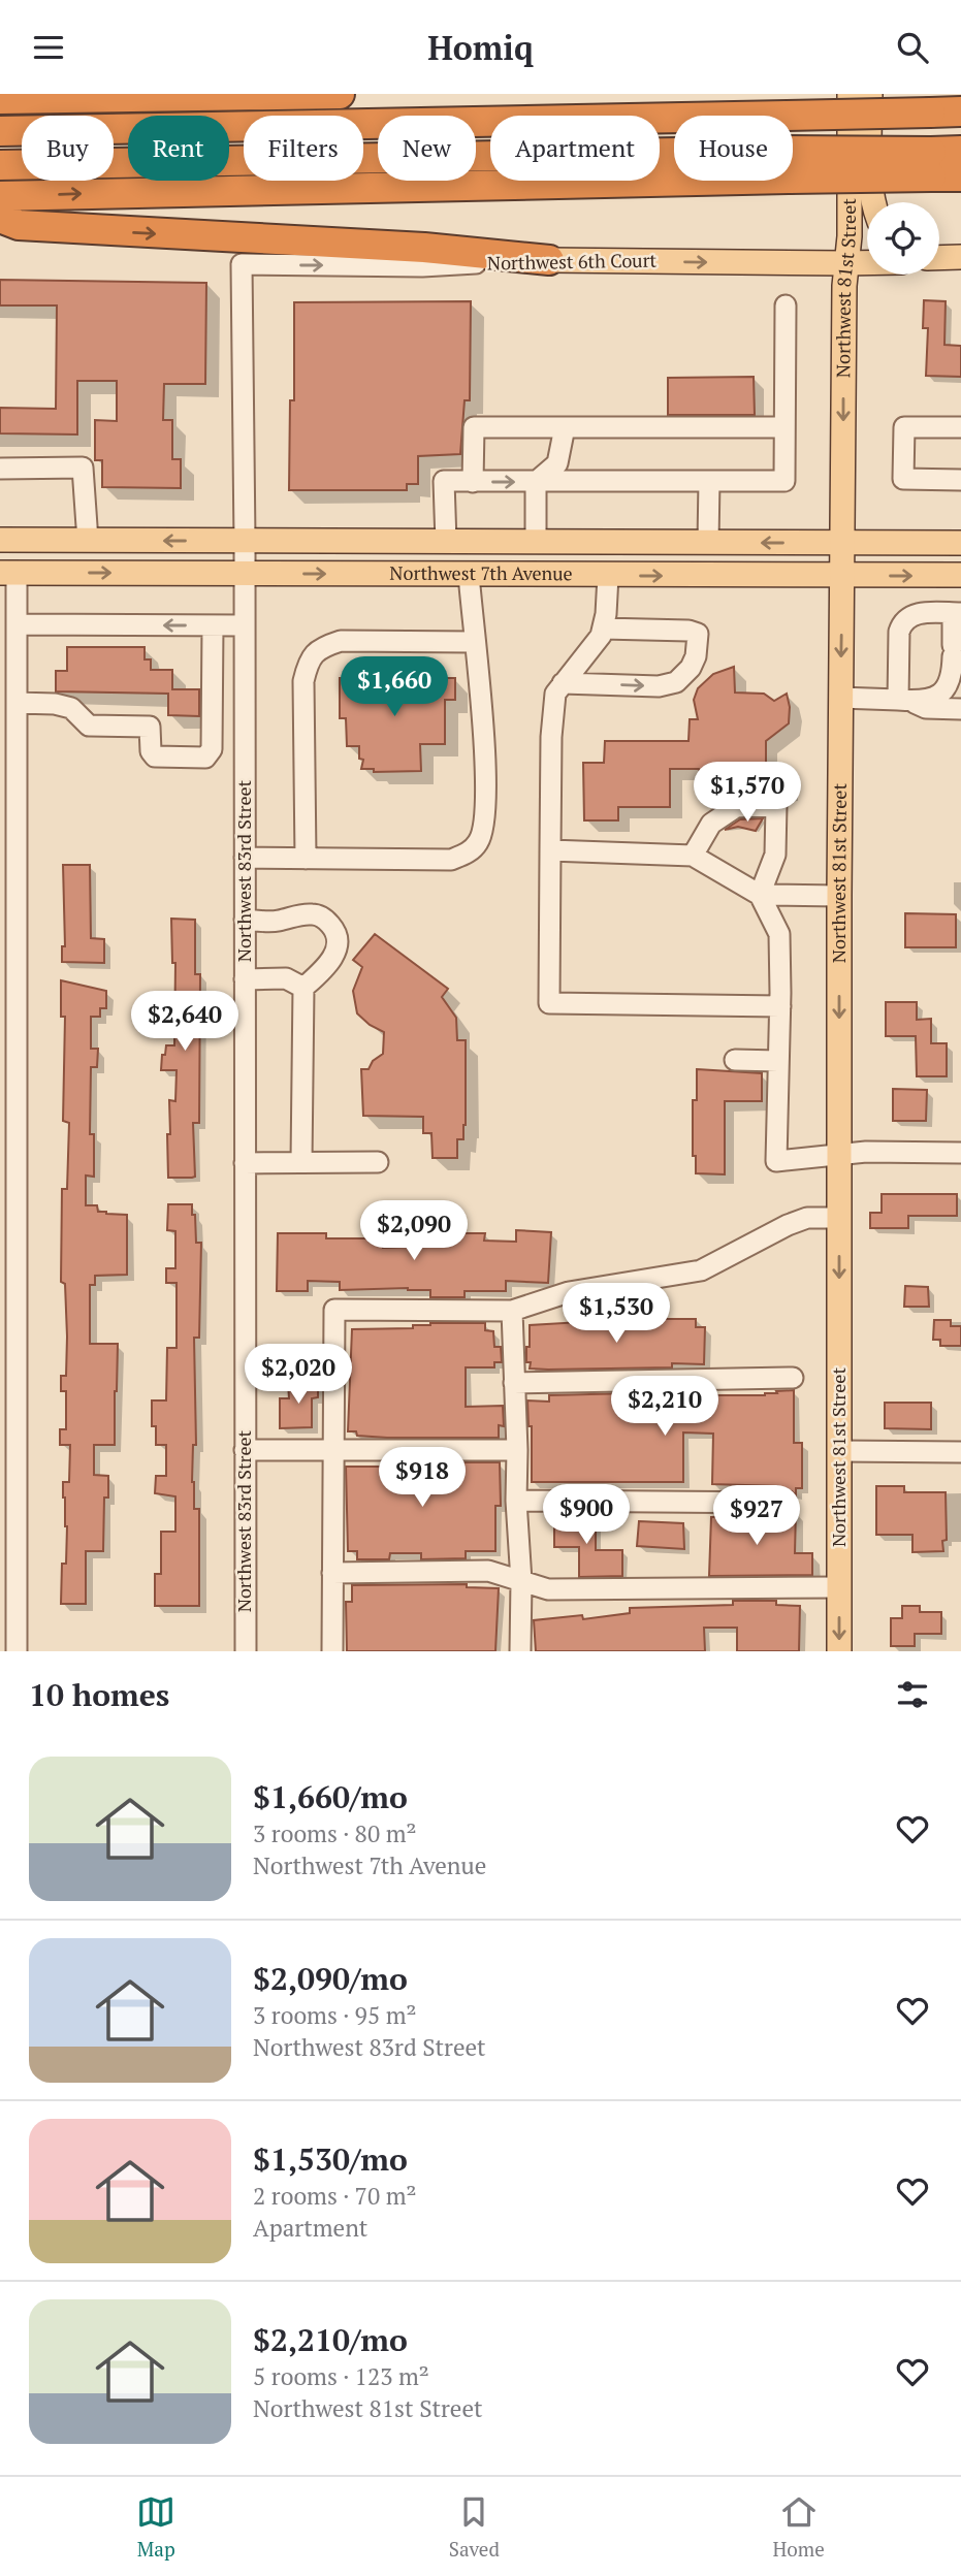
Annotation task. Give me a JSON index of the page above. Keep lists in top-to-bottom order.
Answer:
{
  "streets": {
    "main road": ["Northwest 6th Court", "Northwest 81st Street", "Northwest 7th Avenue"],
    "street": ["Northwest 83rd Street"]
  },
  "crossings": [
    ["Northwest 6th Court", "Northwest 81st Street"],
    ["Northwest 6th Court", "Northwest 83rd Street"],
    ["Northwest 81st Street", "Northwest 7th Avenue"],
    ["Northwest 7th Avenue", "Northwest 83rd Street"]
  ],
  "one_way": ["Northwest 6th Court", "Northwest 81st Street"],
  "page": {
    "header": "Homiq",
    "chip": [
      "Buy",
      "Rent",
      "Filters",
      "New",
      "Apartment",
      "House"
    ],
    "price": [
      "$1,660",
      "$1,570",
      "$2,640",
      "$2,090",
      "$1,530",
      "$2,020",
      "$2,210",
      "$918",
      "$900",
      "$927"
    ],
    "heading": "10 homes",
    "list": [
      {
        "name": "$1,660/mo",
        "note": "3 rooms · 80 m² · Northwest 7th Avenue"
      },
      {
        "name": "$2,090/mo",
        "note": "3 rooms · 95 m² · Northwest 83rd Street"
      },
      {
        "name": "$1,530/mo",
        "note": "2 rooms · 70 m² · Apartment"
      },
      {
        "name": "$2,210/mo",
        "note": "5 rooms · 123 m² · Northwest 81st Street"
      }
    ],
    "tabs": ["Map", "Saved", "Home"]
  }
}
